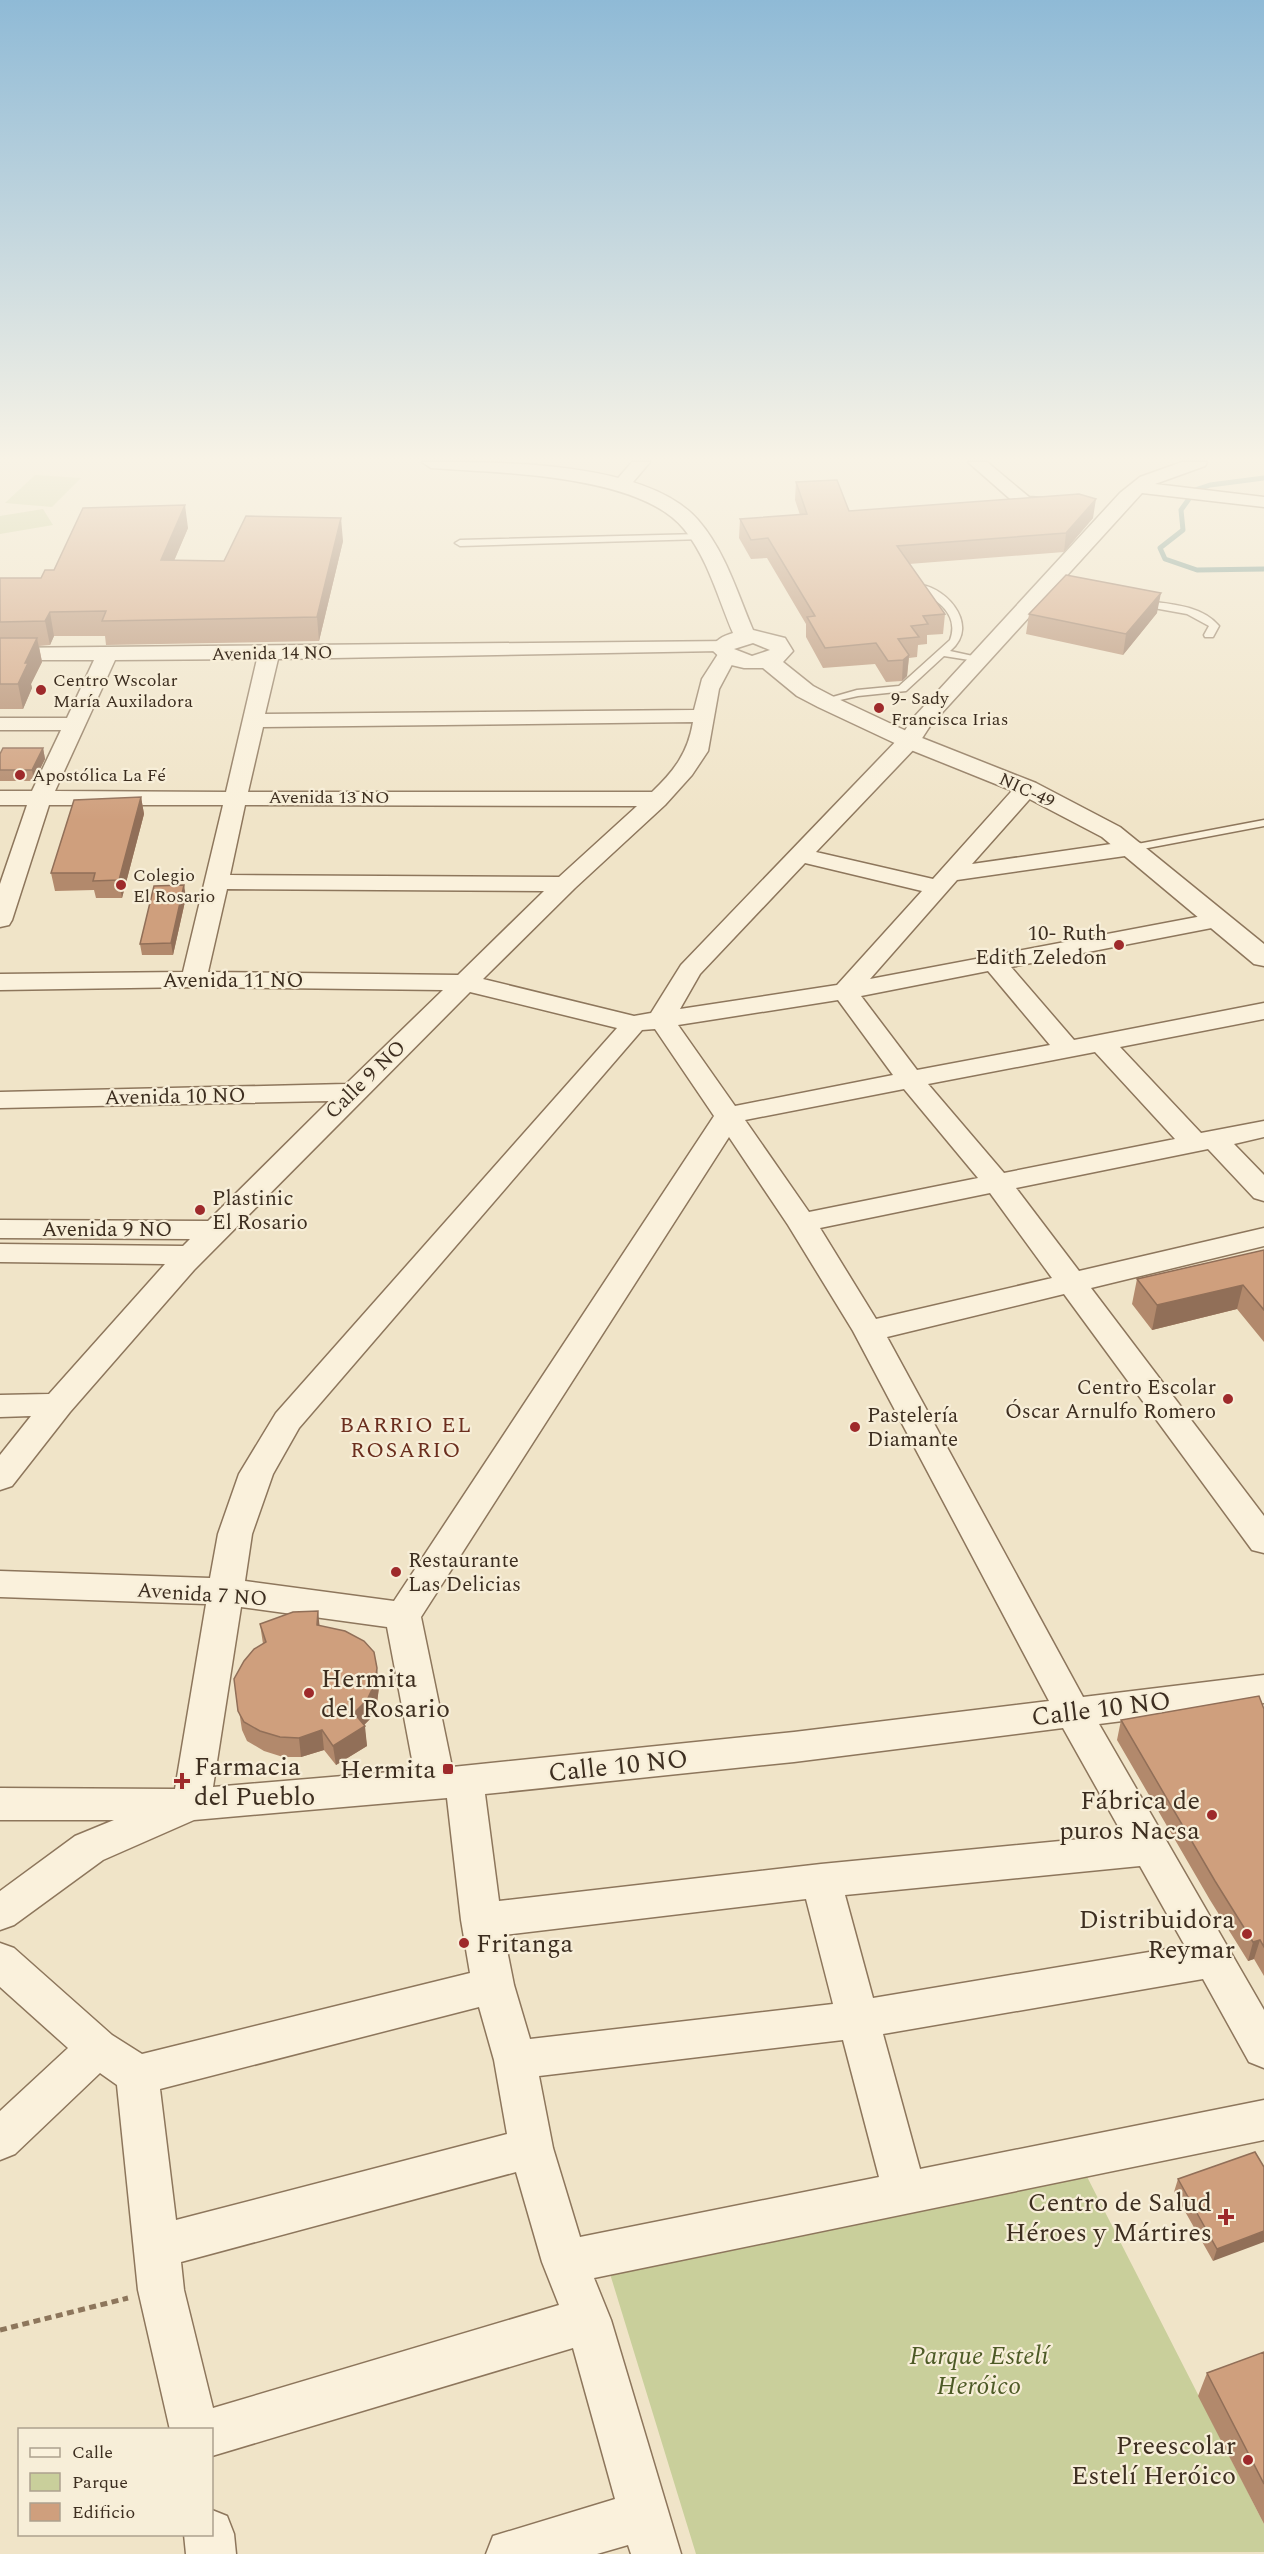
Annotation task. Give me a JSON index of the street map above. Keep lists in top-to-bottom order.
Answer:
{
  "streets": {
    "street": [
      "Avenida 14 NO",
      "NIC-49",
      "Avenida 13 NO",
      "Avenida 11 NO",
      "Calle 9 NO",
      "Avenida 10 NO",
      "Avenida 9 NO",
      "Avenida 7 NO",
      "Calle 10 NO"
    ]
  },
  "crossings": [
    ["Avenida 14 NO", "Calle 9 NO"],
    ["Avenida 13 NO", "Calle 9 NO"],
    ["Avenida 11 NO", "Calle 9 NO"],
    ["Calle 9 NO", "Avenida 10 NO"],
    ["Calle 9 NO", "Avenida 9 NO"]
  ],
  "districts": ["BARRIO EL ROSARIO"],
  "parks": ["Parque Estelí Heróico"],
  "places": {
    "other": [
      "Centro Wscolar María Auxiladora",
      "9- Sady Francisca Irias",
      "Apostólica La Fé",
      "Colegio El Rosario",
      "10- Ruth Edith Zeledon",
      "Plastinic El Rosario",
      "Centro Escolar Óscar Arnulfo Romero",
      "Pastelería Diamante",
      "Restaurante Las Delicias",
      "Hermita del Rosario",
      "Fábrica de puros Nacsa",
      "Distribuidora Reymar",
      "Fritanga",
      "Preescolar Estelí Heróico"
    ],
    "transit": ["Hermita"],
    "health": ["Farmacia del Pueblo", "Centro de Salud Héroes y Mártires"]
  },
  "legend": ["Calle", "Parque", "Edificio"]
}
